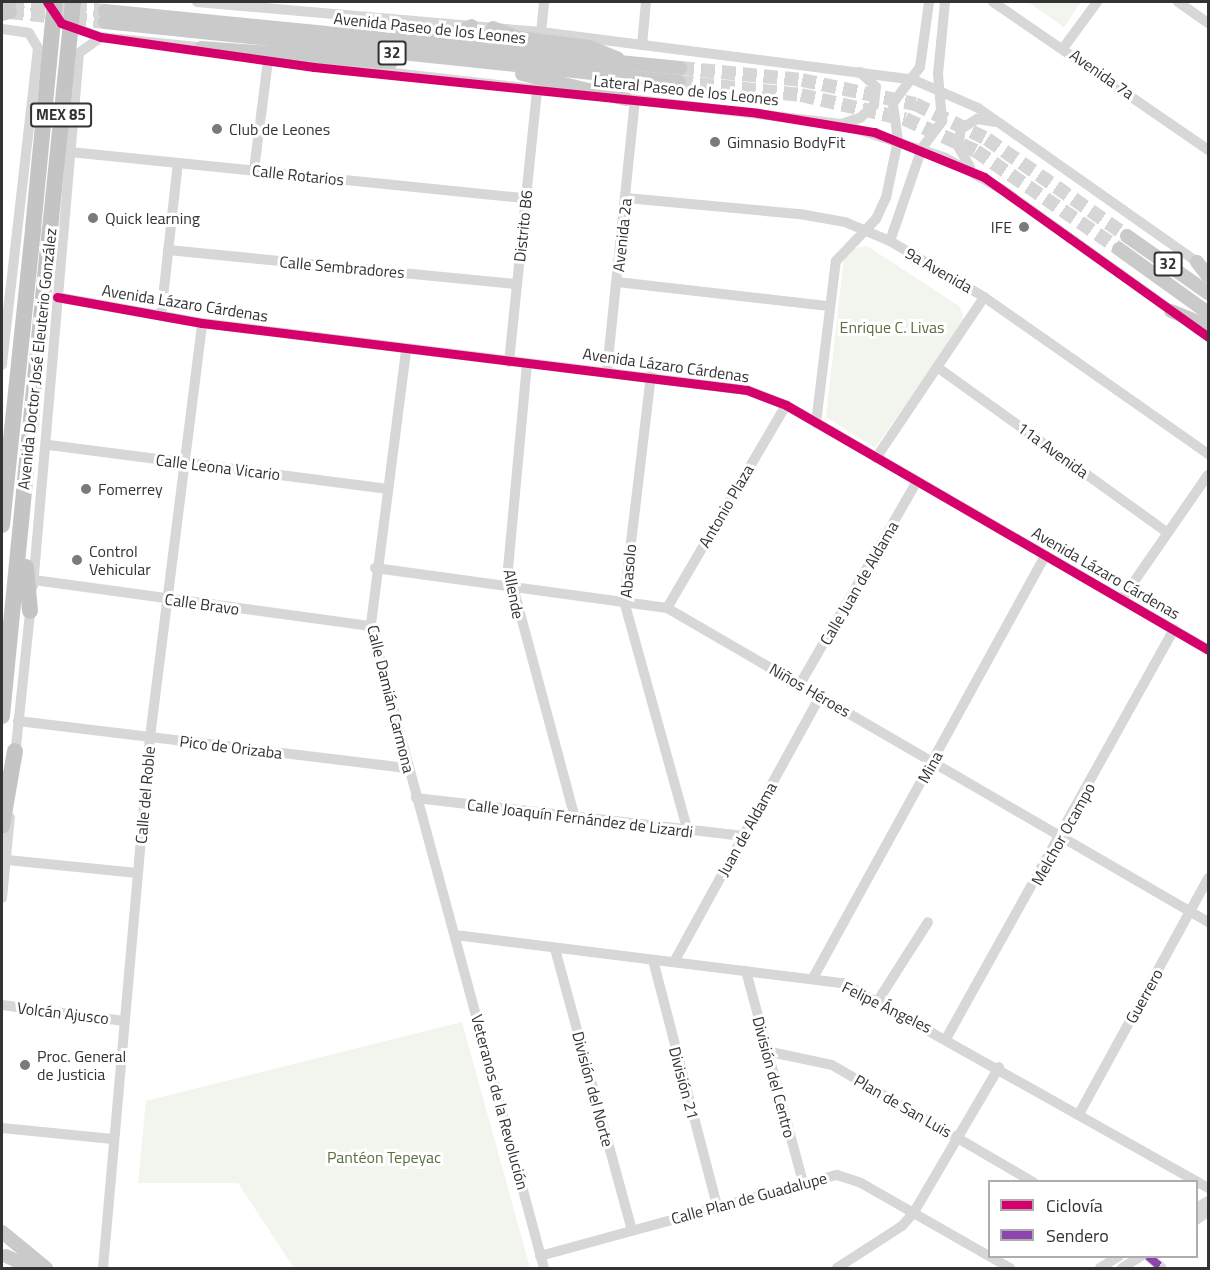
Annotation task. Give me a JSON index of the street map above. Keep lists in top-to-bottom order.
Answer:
{
  "streets": {
    "highway": ["MEX 85", "Avenida Doctor José Eleuterio González"],
    "main road": ["Avenida Paseo de los Leones", "32"],
    "street": [
      "Avenida 7a",
      "Lateral Paseo de los Leones",
      "Calle Rotarios",
      "Distrito B6",
      "Avenida 2a",
      "Calle Sembradores",
      "9a Avenida",
      "Avenida Lázaro Cárdenas",
      "11a Avenida",
      "Calle Leona Vicario",
      "Antonio Plaza",
      "Abasolo",
      "Calle Juan de Aldama",
      "Allende",
      "Calle Bravo",
      "Niños Héroes",
      "Calle Damián Carmona",
      "Pico de Orizaba",
      "Mina",
      "Calle del Roble",
      "Calle Joaquín Fernández de Lizardi",
      "Juan de Aldama",
      "Melchor Ocampo",
      "Guerrero",
      "Felipe Ángeles",
      "Volcán Ajusco",
      "División del Centro",
      "División 21",
      "División del Norte",
      "Veteranos de la Revolución",
      "Plan de San Luis",
      "Calle Plan de Guadalupe"
    ]
  },
  "crossings": [
    ["Lateral Paseo de los Leones", "Distrito B6"],
    ["Lateral Paseo de los Leones", "Avenida 2a"],
    ["Calle Rotarios", "Distrito B6"],
    ["Distrito B6", "Calle Sembradores"],
    ["Distrito B6", "Avenida Lázaro Cárdenas"],
    ["Avenida 2a", "9a Avenida"],
    ["Avenida 2a", "Avenida Lázaro Cárdenas"],
    ["Avenida Lázaro Cárdenas", "Antonio Plaza"],
    ["Avenida Lázaro Cárdenas", "Abasolo"],
    ["Avenida Lázaro Cárdenas", "Calle Juan de Aldama"],
    ["Avenida Lázaro Cárdenas", "Allende"],
    ["Avenida Lázaro Cárdenas", "Calle Damián Carmona"],
    ["Avenida Lázaro Cárdenas", "Mina"],
    ["Avenida Lázaro Cárdenas", "Calle del Roble"],
    ["Avenida Lázaro Cárdenas", "Melchor Ocampo"],
    ["Calle Leona Vicario", "Calle Damián Carmona"],
    ["Calle Leona Vicario", "Calle del Roble"],
    ["Antonio Plaza", "Niños Héroes"],
    ["Abasolo", "Niños Héroes"],
    ["Abasolo", "Calle Joaquín Fernández de Lizardi"],
    ["Calle Juan de Aldama", "Niños Héroes"],
    ["Allende", "Niños Héroes"],
    ["Allende", "Calle Joaquín Fernández de Lizardi"],
    ["Calle Bravo", "Calle Damián Carmona"],
    ["Calle Bravo", "Calle del Roble"],
    ["Niños Héroes", "Calle Damián Carmona"],
    ["Niños Héroes", "Mina"],
    ["Niños Héroes", "Juan de Aldama"],
    ["Niños Héroes", "Melchor Ocampo"],
    ["Niños Héroes", "Guerrero"],
    ["Calle Damián Carmona", "Pico de Orizaba"],
    ["Calle Damián Carmona", "Calle Joaquín Fernández de Lizardi"],
    ["Calle Damián Carmona", "Felipe Ángeles"],
    ["Calle Damián Carmona", "Veteranos de la Revolución"],
    ["Pico de Orizaba", "Calle del Roble"],
    ["Mina", "Felipe Ángeles"],
    ["Calle del Roble", "Volcán Ajusco"],
    ["Calle Joaquín Fernández de Lizardi", "Juan de Aldama"],
    ["Juan de Aldama", "Felipe Ángeles"],
    ["Melchor Ocampo", "Felipe Ángeles"],
    ["Guerrero", "Felipe Ángeles"],
    ["Felipe Ángeles", "División del Centro"],
    ["Felipe Ángeles", "División 21"],
    ["Felipe Ángeles", "División del Norte"],
    ["Felipe Ángeles", "Veteranos de la Revolución"],
    ["División del Centro", "Plan de San Luis"],
    ["División del Centro", "Calle Plan de Guadalupe"],
    ["División 21", "Calle Plan de Guadalupe"],
    ["División del Norte", "Calle Plan de Guadalupe"],
    ["Veteranos de la Revolución", "Calle Plan de Guadalupe"]
  ],
  "parks": ["Enrique C. Livas", "Pantéon Tepeyac"],
  "places": [
    "Club de Leones",
    "Gimnasio BodyFit",
    "Quick learning",
    "IFE",
    "Fomerrey",
    "Control Vehicular",
    "Proc. General de Justicia"
  ],
  "legend": ["Ciclovía", "Sendero"]
}
